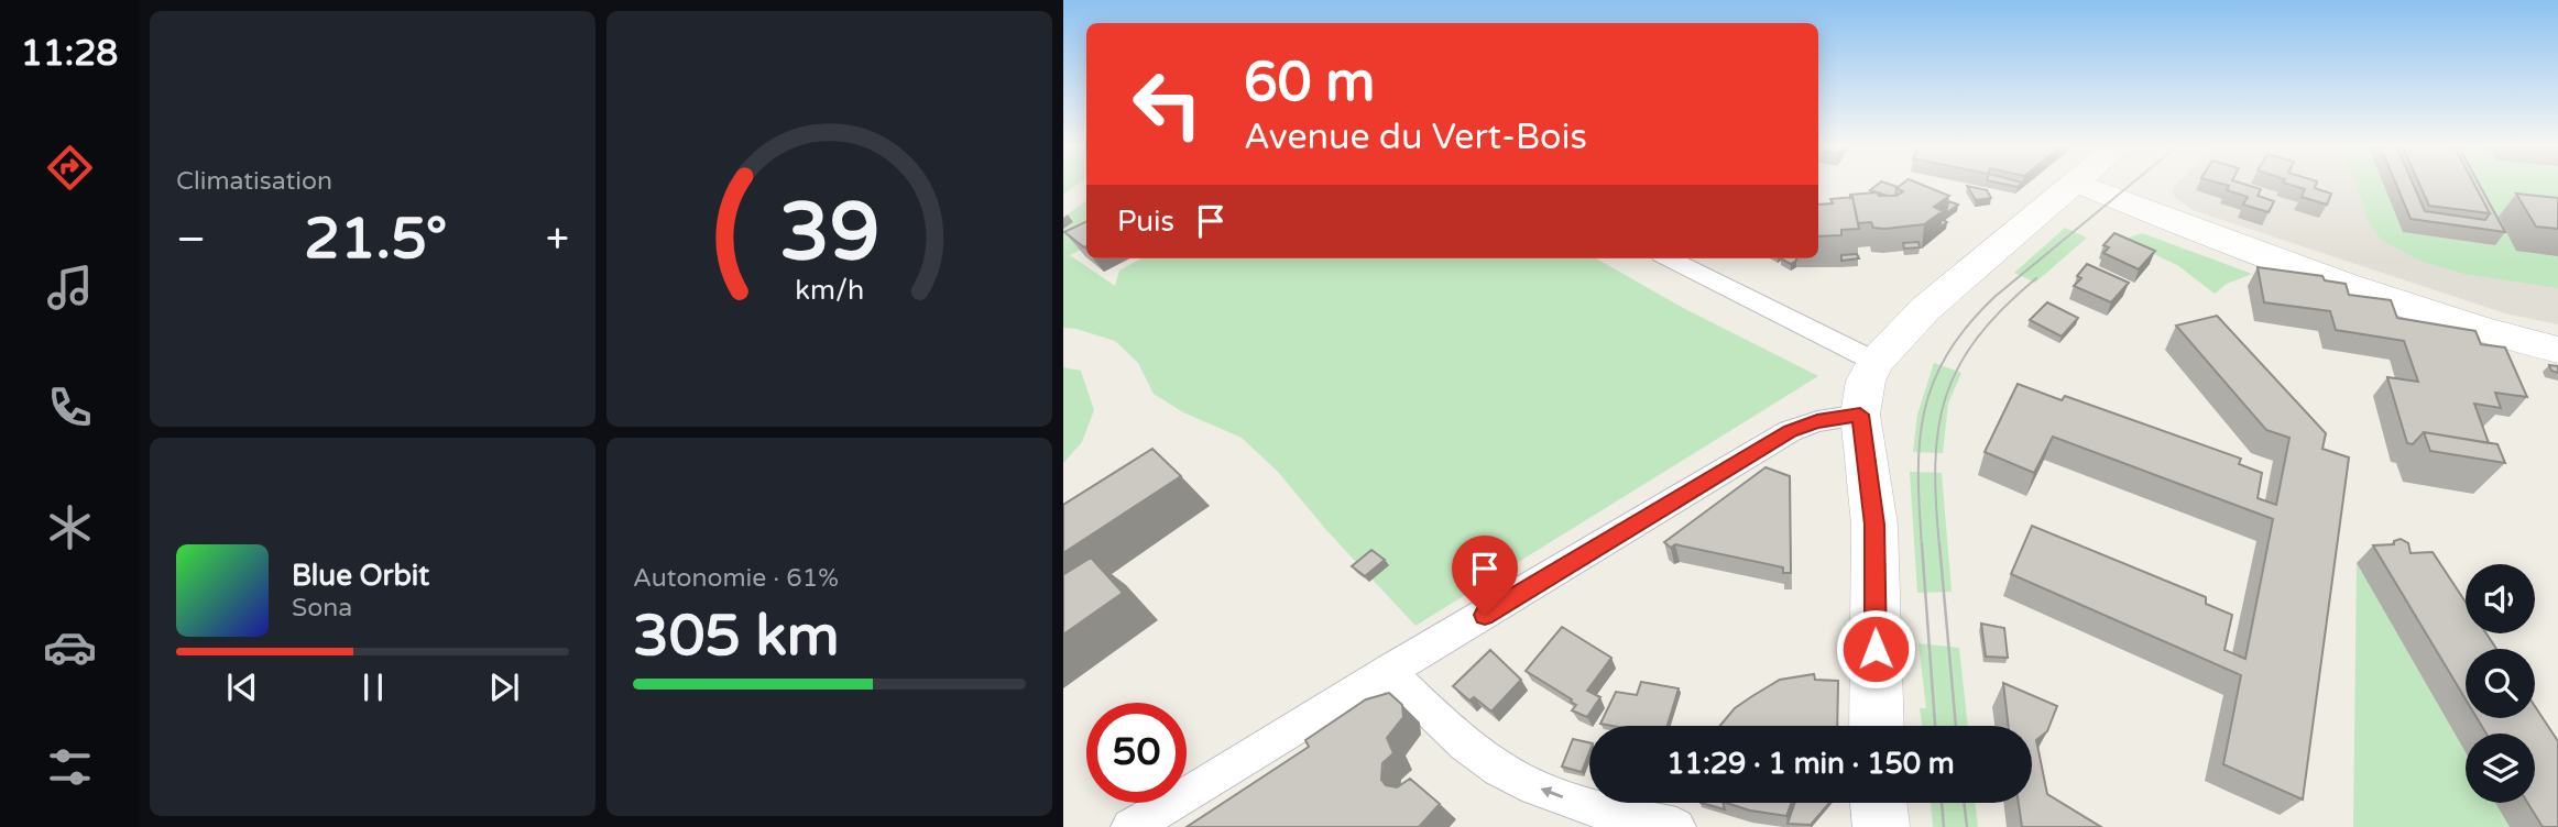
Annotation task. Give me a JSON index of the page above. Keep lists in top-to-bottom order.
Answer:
{
  "page": {
    "tabs": "11:28",
    "tile": [
      "Climatisation",
      ["Autonomie · 61%", "305 km"]
    ],
    "turn": ["60 m", "Avenue du Vert-Bois"],
    "then": "Puis",
    "heat": ["−", "21.5°", "+"],
    "song": ["Blue Orbit", "Sona"],
    "limit": "50",
    "trip": "11:29 · 1 min · 150 m",
    "gauge": ["39", "km/h"]
  }
}
